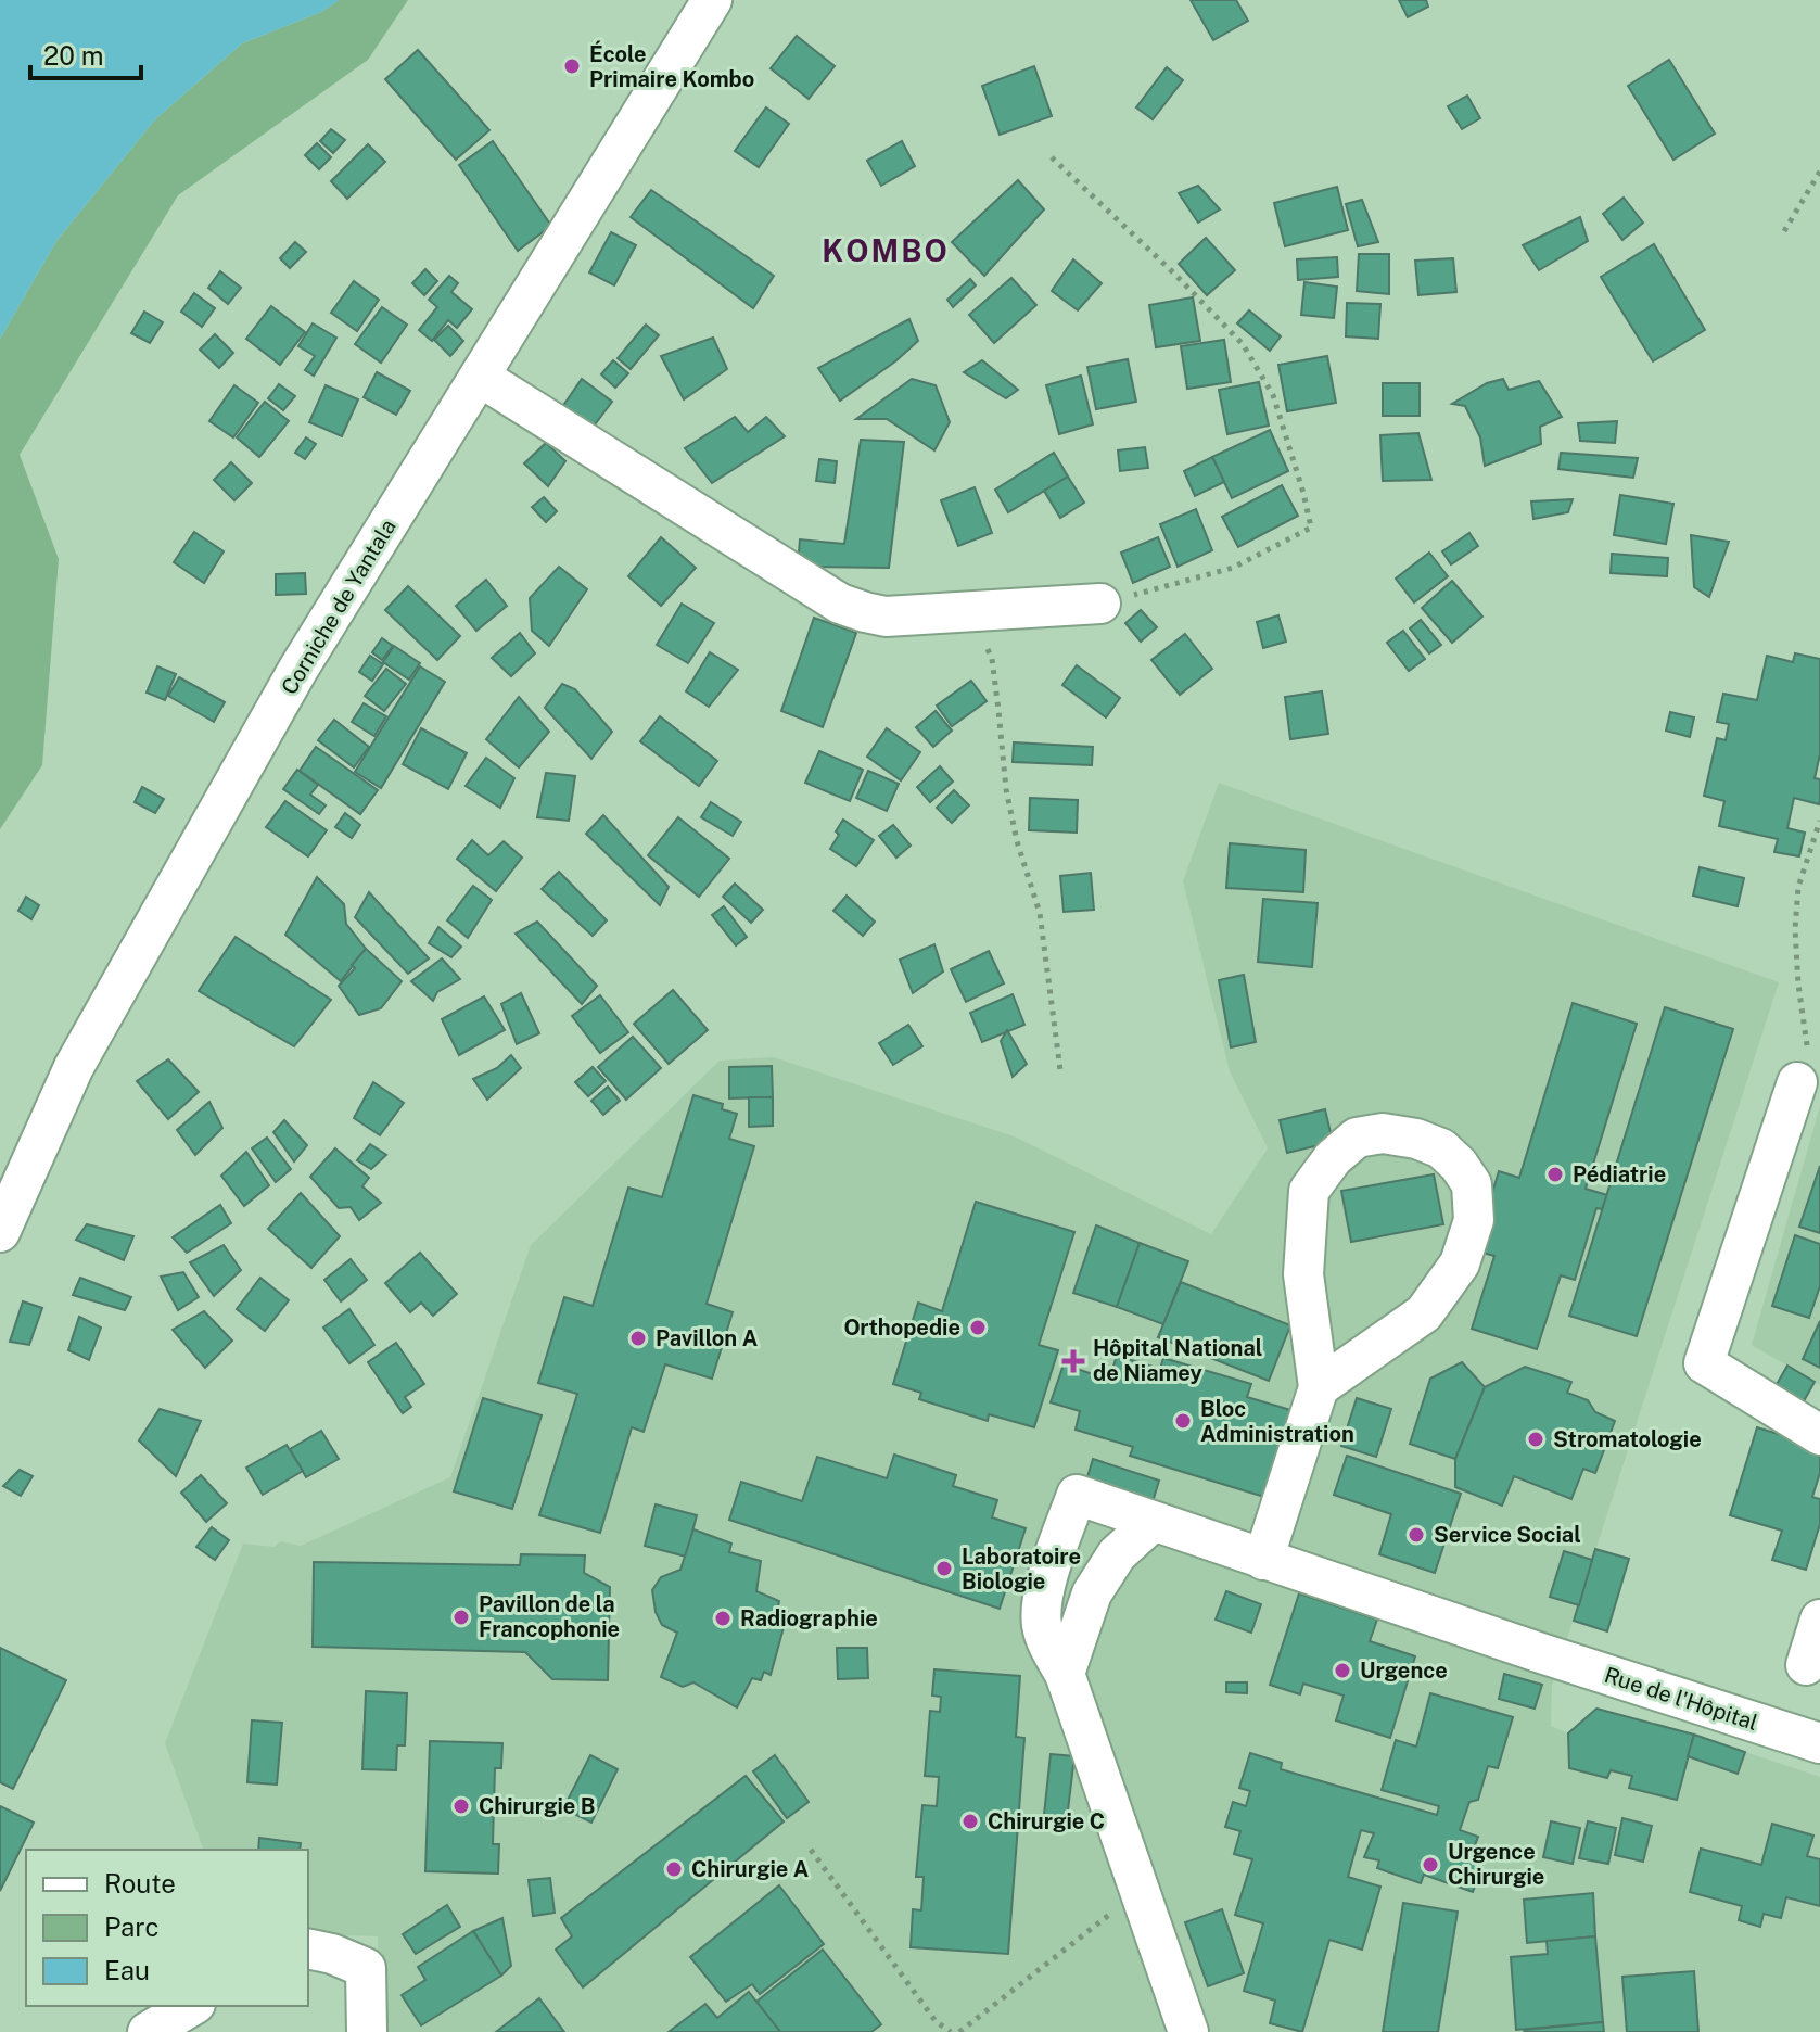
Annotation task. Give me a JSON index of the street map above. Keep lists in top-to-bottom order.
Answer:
{
  "streets": {
    "street": ["Corniche de Yantala", "Rue de l'Hôpital"]
  },
  "districts": ["KOMBO"],
  "places": {
    "other": [
      "École Primaire Kombo",
      "Pédiatrie",
      "Orthopedie",
      "Pavillon A",
      "Bloc Administration",
      "Stromatologie",
      "Service Social",
      "Laboratoire Biologie",
      "Pavillon de la Francophonie",
      "Radiographie",
      "Urgence",
      "Chirurgie B",
      "Chirurgie C",
      "Urgence Chirurgie",
      "Chirurgie A"
    ],
    "health": ["Hôpital National de Niamey"]
  },
  "legend": ["Route", "Parc", "Eau"],
  "scale_bar": "20 m"
}
